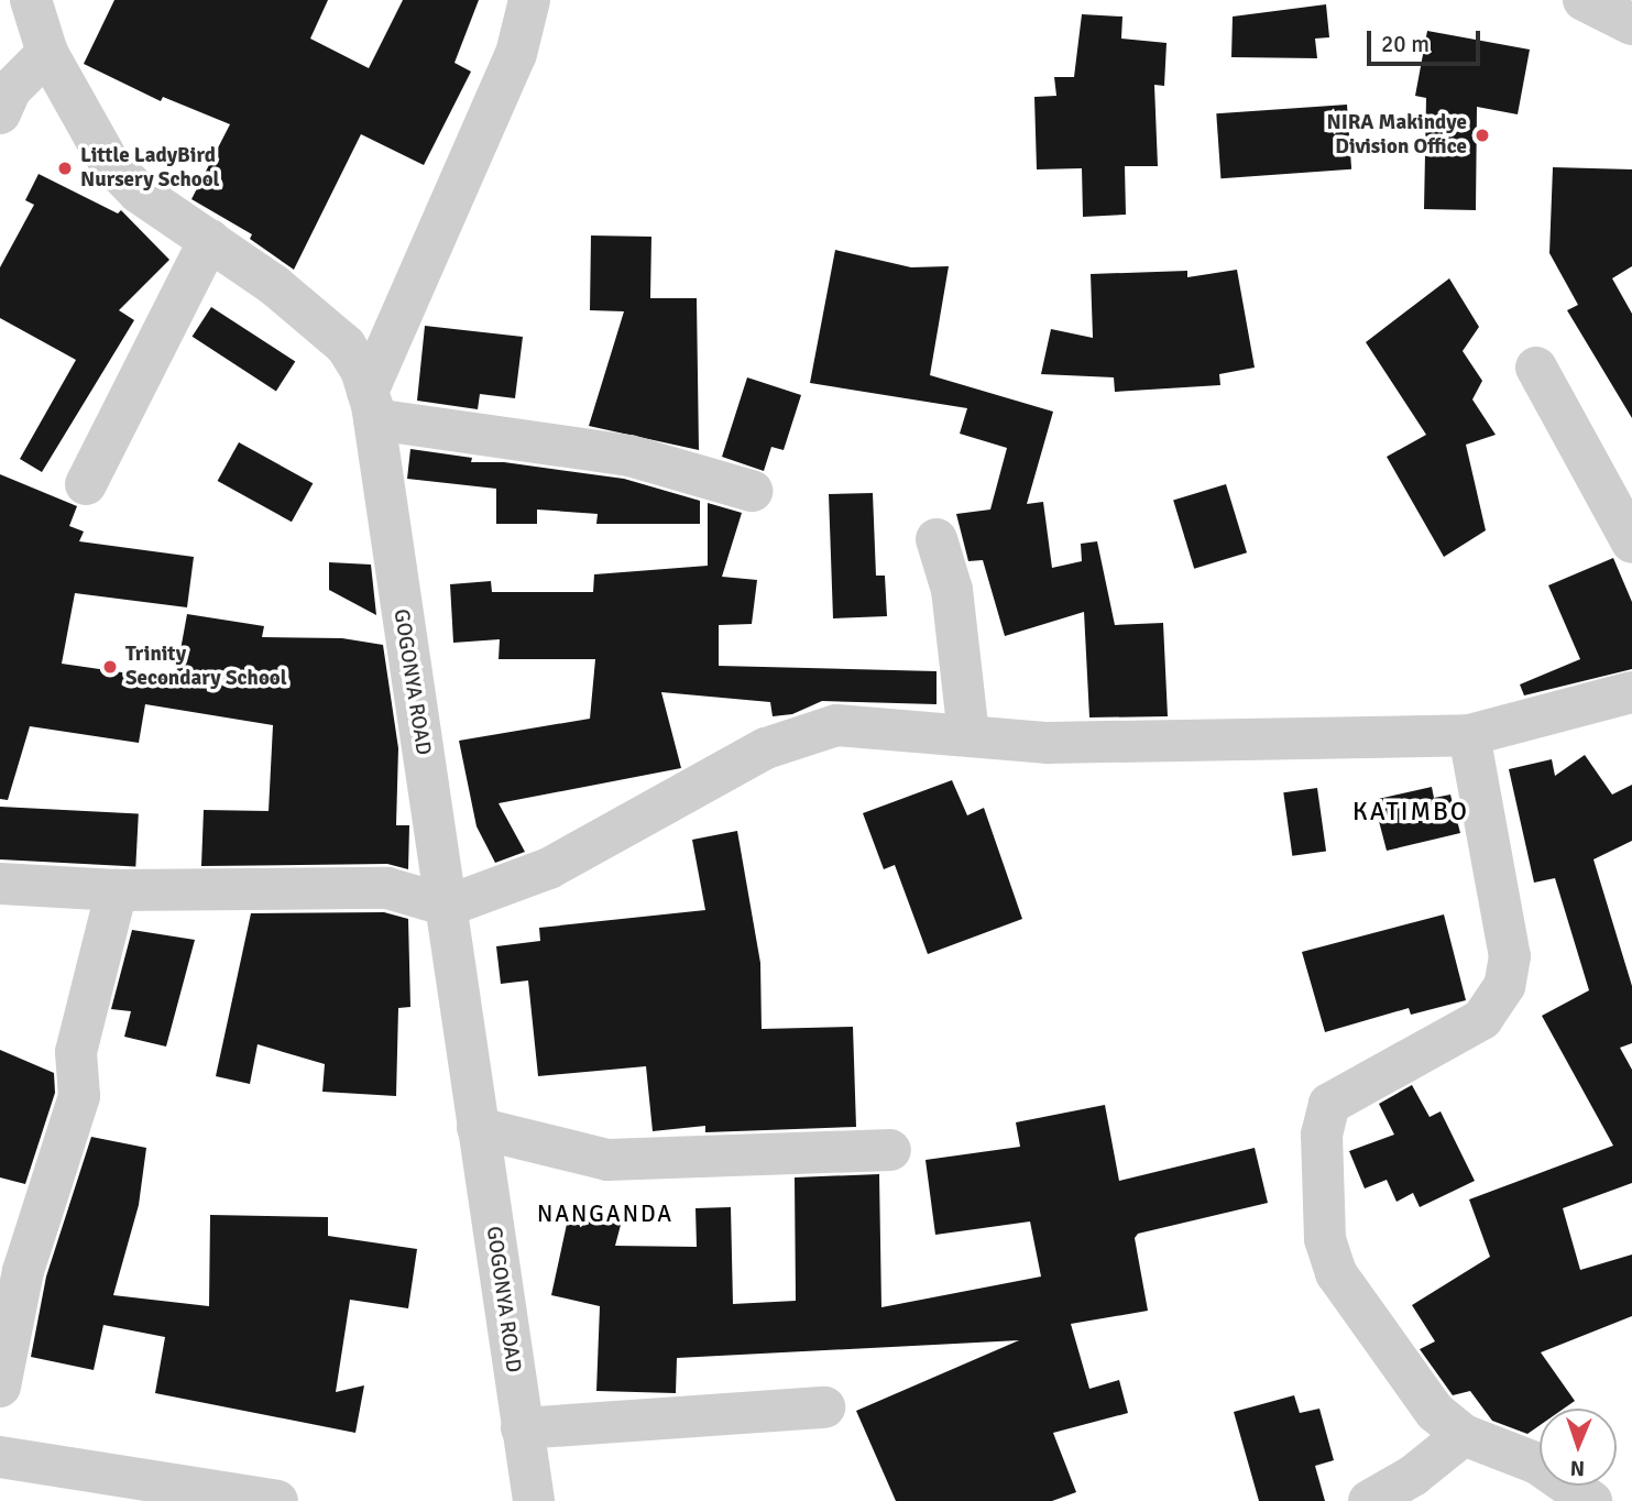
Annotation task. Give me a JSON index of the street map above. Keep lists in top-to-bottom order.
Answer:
{
  "streets": {
    "street": ["GOGONYA ROAD"]
  },
  "districts": ["KATIMBO", "NANGANDA"],
  "places": ["NIRA Makindye Division Office", "Little LadyBird Nursery School", "Trinity Secondary School"],
  "scale_bar": "20 m",
  "north": "bottom"
}
